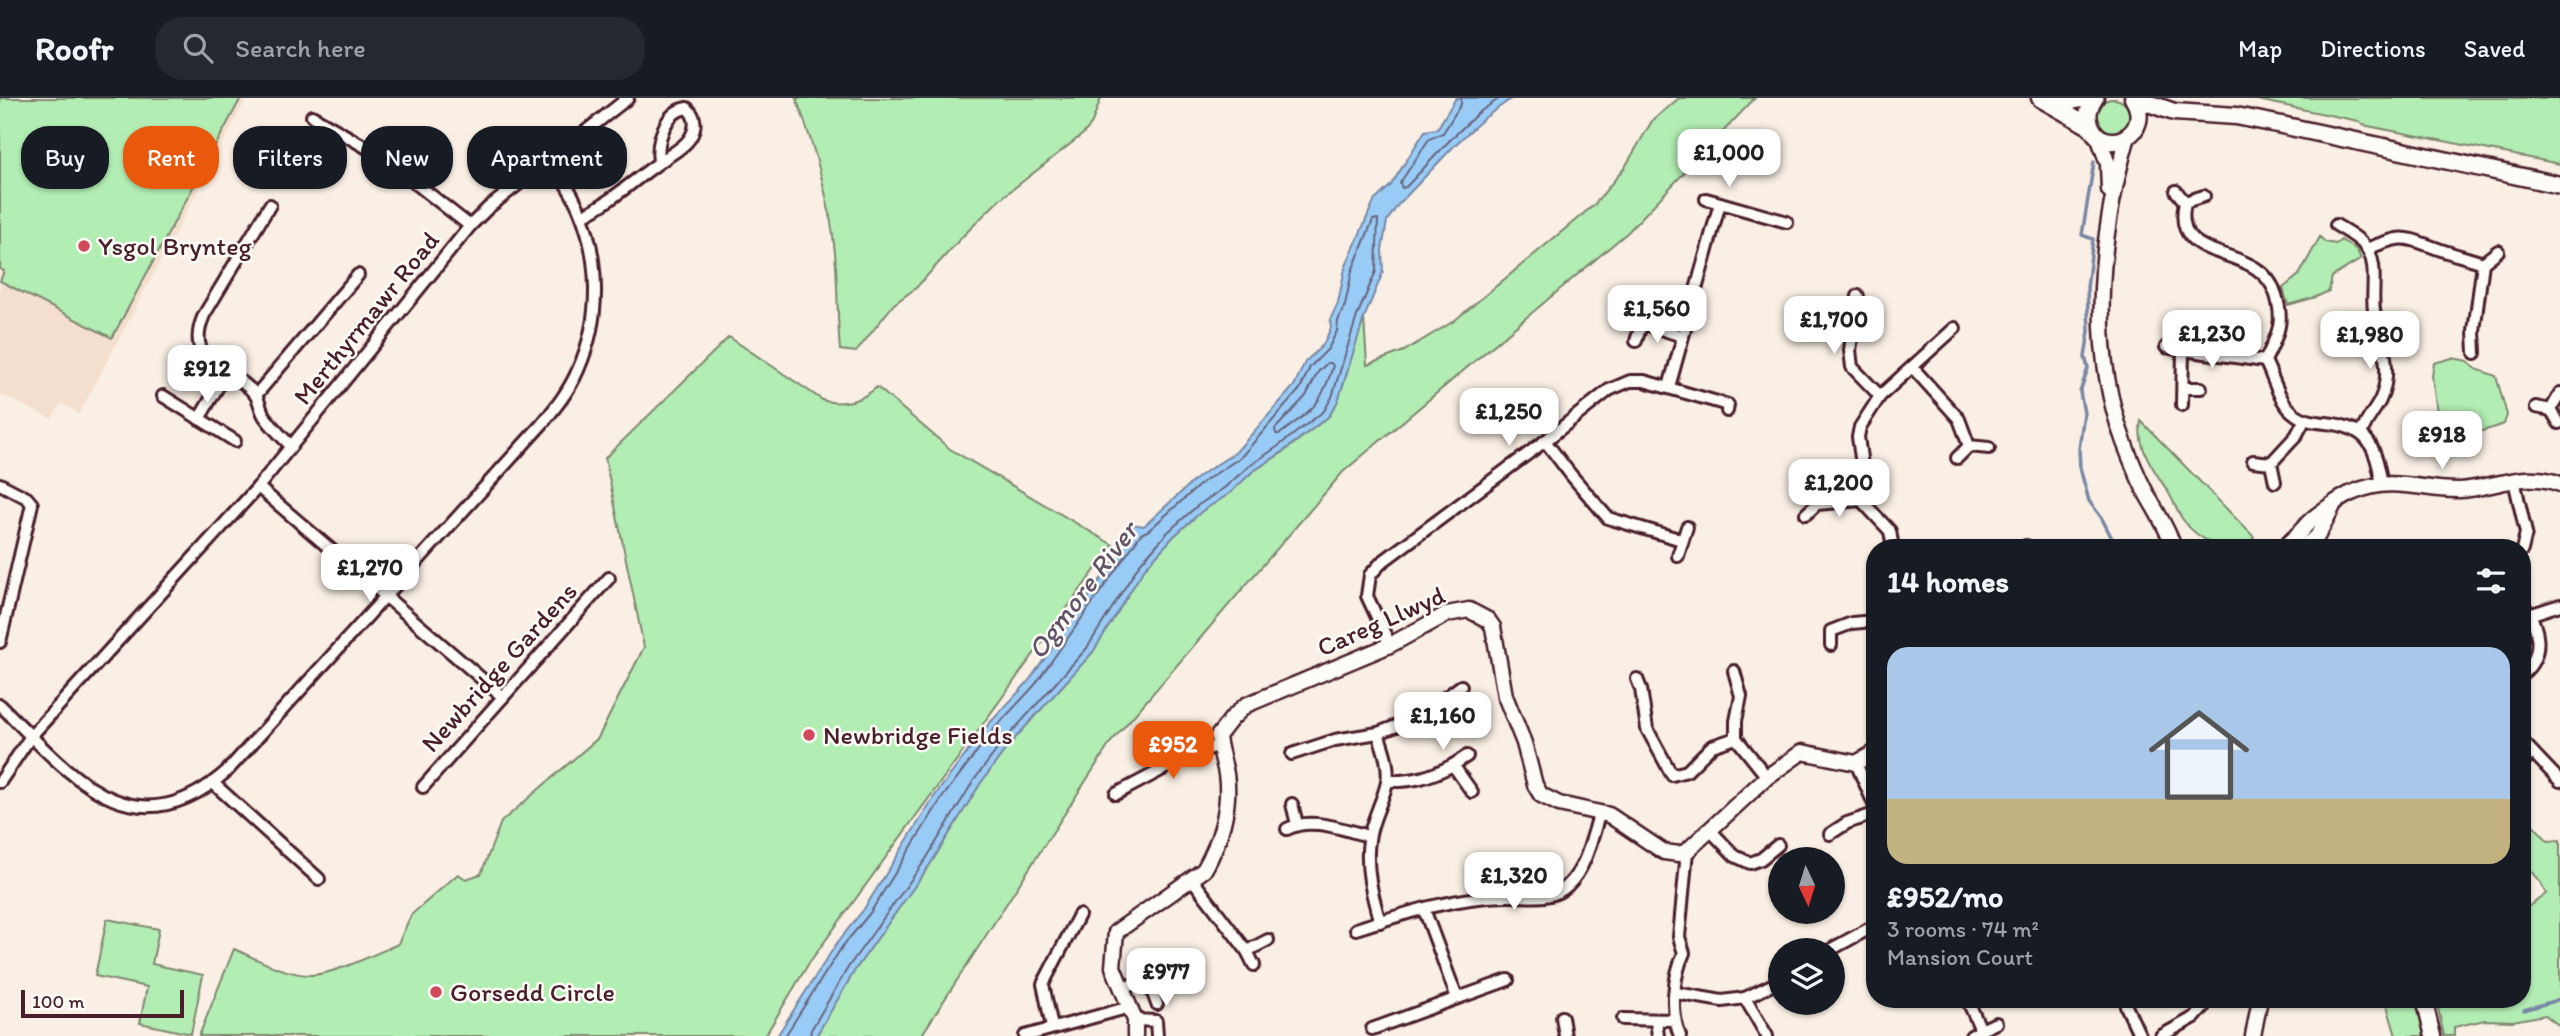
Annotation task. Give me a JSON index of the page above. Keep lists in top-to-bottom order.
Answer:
{
  "streets": {
    "street": ["Merthyrmawr Road", "Careg Llwyd", "Newbridge Gardens"]
  },
  "water": ["Ogmore River"],
  "places": ["Ysgol Brynteg", "Newbridge Fields", "Gorsedd Circle"],
  "scale_bar": "100 m",
  "north": "bottom",
  "page": {
    "header": "Roofr",
    "search": "Search here",
    "nav": ["Map", "Directions", "Saved"],
    "chip": [
      "Buy",
      "Rent",
      "Filters",
      "New",
      "Apartment"
    ],
    "price": [
      "£1,000",
      "£1,560",
      "£1,700",
      "£1,230",
      "£1,980",
      "£912",
      "£1,250",
      "£918",
      "£1,200",
      "£1,270",
      "£1,160",
      "£952",
      "£1,320",
      "£977"
    ],
    "heading": "14 homes",
    "list": [
      {
        "name": "£952/mo",
        "note": "3 rooms · 74 m² · Mansion Court"
      }
    ],
    "scale": "100 m"
  }
}
